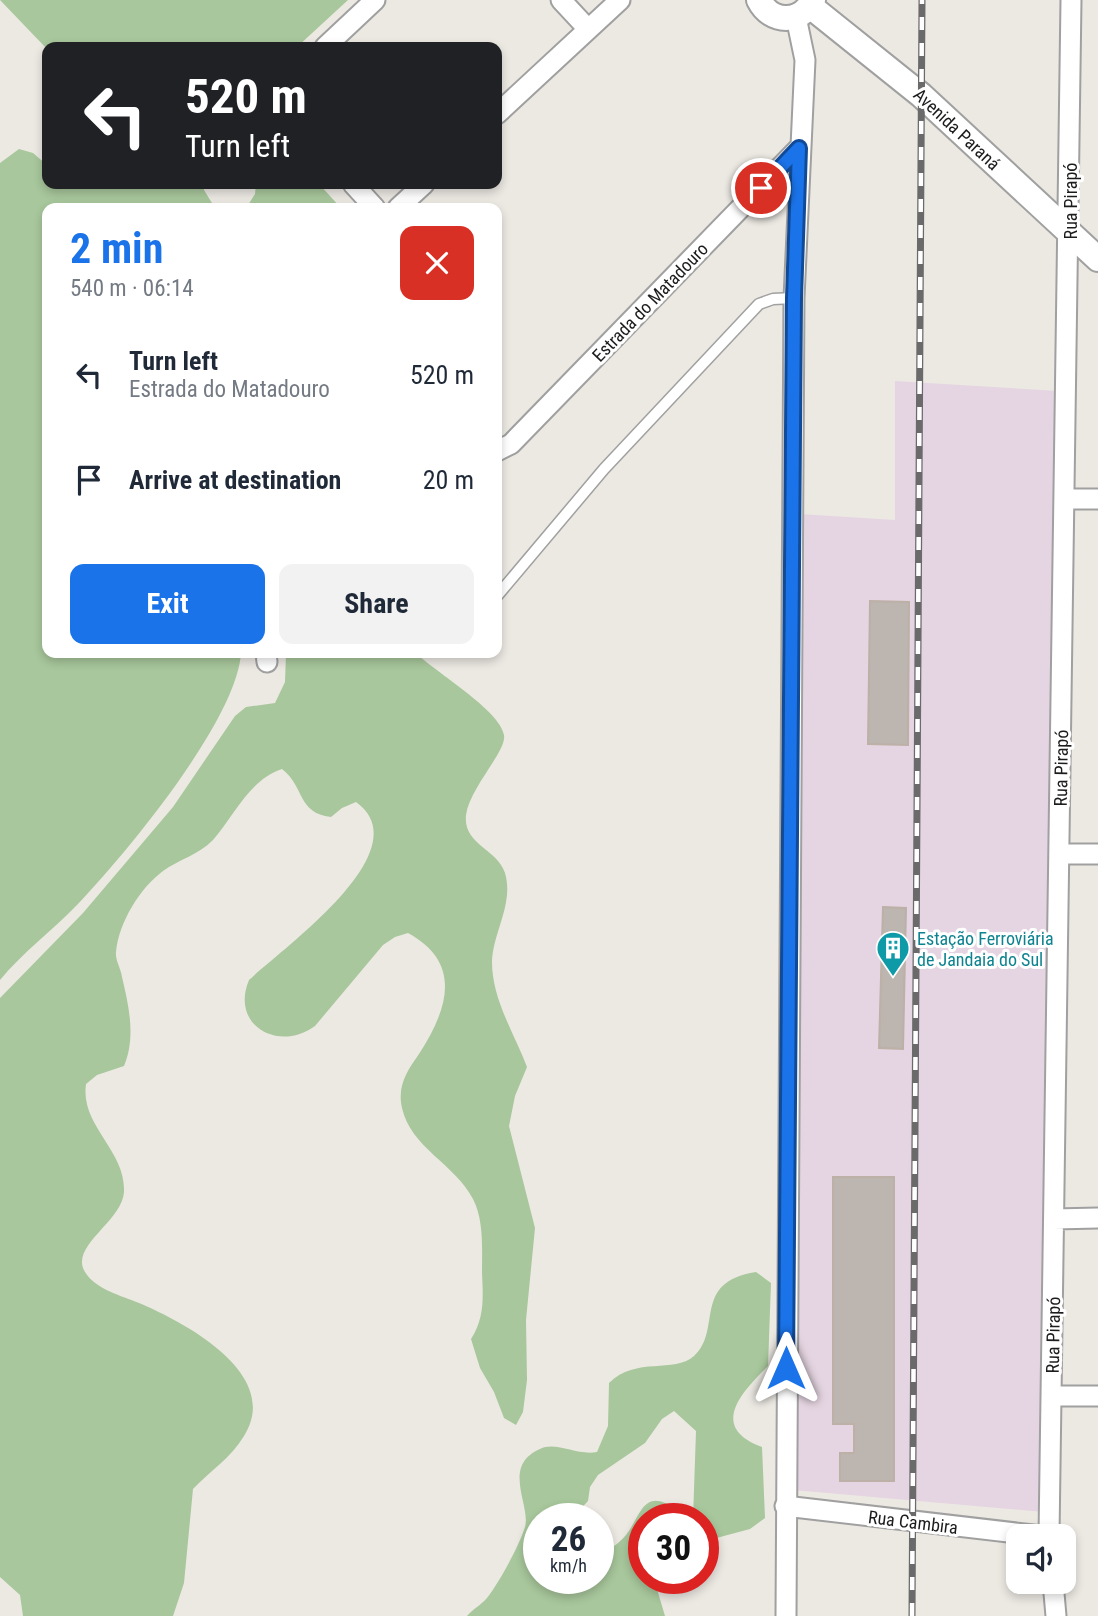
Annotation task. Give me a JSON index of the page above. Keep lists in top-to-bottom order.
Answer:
{
  "streets": {
    "street": [
      "Avenida Paraná",
      "Rua Pirapó",
      "Estrada do Matadouro",
      "Rua Cambira"
    ]
  },
  "crossings": [
    ["Avenida Paraná", "Rua Pirapó"]
  ],
  "places": {
    "building": ["Estação Ferroviária de Jandaia do Sul"]
  },
  "page": {
    "turn": ["520 m", "Turn left"],
    "heading": ["2 min", "540 m · 06:14"],
    "list": [
      {
        "name": "Turn left",
        "note": "Estrada do Matadouro",
        "value": "520 m"
      },
      {
        "name": "Arrive at destination",
        "value": "20 m"
      }
    ],
    "buttons": ["Exit", "Share"],
    "speed": "26 km/h",
    "limit": "30"
  }
}
